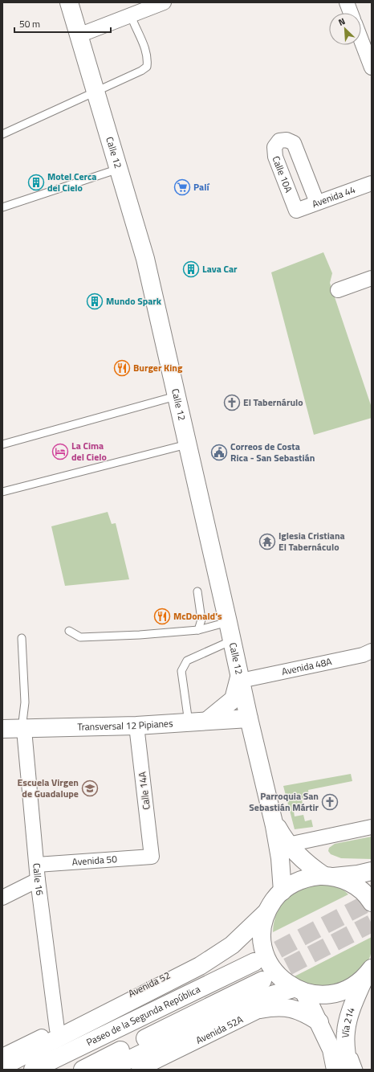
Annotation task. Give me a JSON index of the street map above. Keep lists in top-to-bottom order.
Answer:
{
  "streets": {
    "main road": [
      "Calle 12",
      "Transversal 12 Pipianes",
      "Paseo de la Segunda República",
      "Vía 214"
    ],
    "street": [
      "Calle 10A",
      "Avenida 44",
      "Avenida 48A",
      "Calle 14A",
      "Avenida 50",
      "Calle 16",
      "Avenida 52",
      "Avenida 52A"
    ]
  },
  "crossings": [
    ["Calle 12", "Avenida 48A"],
    ["Calle 12", "Transversal 12 Pipianes"],
    ["Calle 12", "Avenida 52"],
    ["Calle 10A", "Avenida 44"],
    ["Transversal 12 Pipianes", "Calle 14A"],
    ["Transversal 12 Pipianes", "Calle 16"],
    ["Calle 14A", "Avenida 50"],
    ["Avenida 50", "Calle 16"],
    ["Calle 16", "Avenida 52"],
    ["Vía 214", "Avenida 52A"]
  ],
  "places": {
    "building": ["Motel Cerca del Cielo", "Lava Car", "Mundo Spark"],
    "supermarket": ["Palí"],
    "restaurant": ["Burger King", "McDonald's"],
    "church": ["El Tabernárulo", "Parroquia San Sebastián Mártir"],
    "hotel": ["La Cima del Cielo"],
    "public building": ["Correos de Costa Rica - San Sebastián"],
    "temple": ["Iglesia Cristiana El Tabernáculo"],
    "school or university": ["Escuela Virgen de Guadalupe"]
  },
  "scale_bar": "50 m",
  "north": "top left"
}
